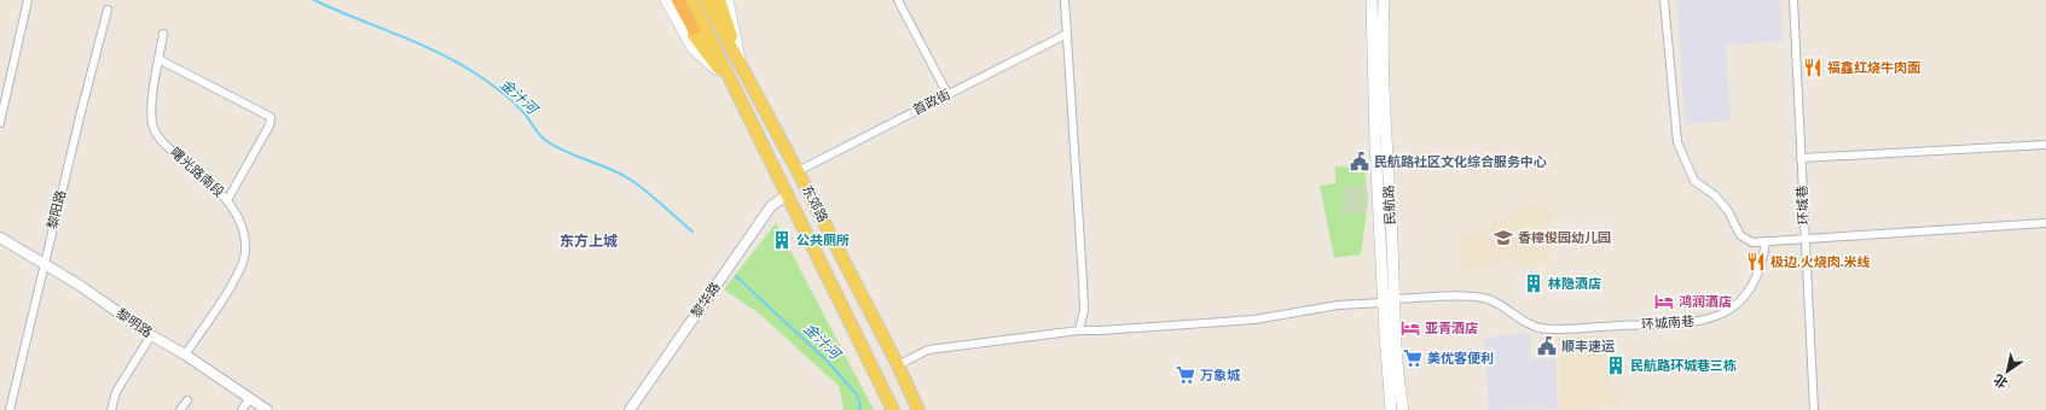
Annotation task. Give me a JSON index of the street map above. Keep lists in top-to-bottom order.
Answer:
{
  "streets": {
    "main road": ["东郊路", "民航路"],
    "street": [
      "首政街",
      "曙光路南段",
      "环城巷",
      "黎阳路",
      "黎华路",
      "黎明路",
      "环城南巷"
    ]
  },
  "crossings": [
    ["首政街", "东郊路"],
    ["曙光路南段", "黎明路"],
    ["东郊路", "黎华路"],
    ["民航路", "环城南巷"],
    ["黎阳路", "黎明路"]
  ],
  "districts": ["东方上城"],
  "water": ["金汁河"],
  "places": {
    "restaurant": ["福鑫红烧牛肉面", "极边.火烧肉.米线"],
    "public building": ["民航路社区文化综合服务中心", "顺丰速运"],
    "school or university": ["香樟俊园幼儿园"],
    "building": ["公共厕所", "林隐酒店", "民航路环城巷三栋"],
    "hotel": ["鸿润酒店", "亚青酒店"],
    "supermarket": ["美优客便利", "万象城"]
  },
  "north": "bottom left"
}
